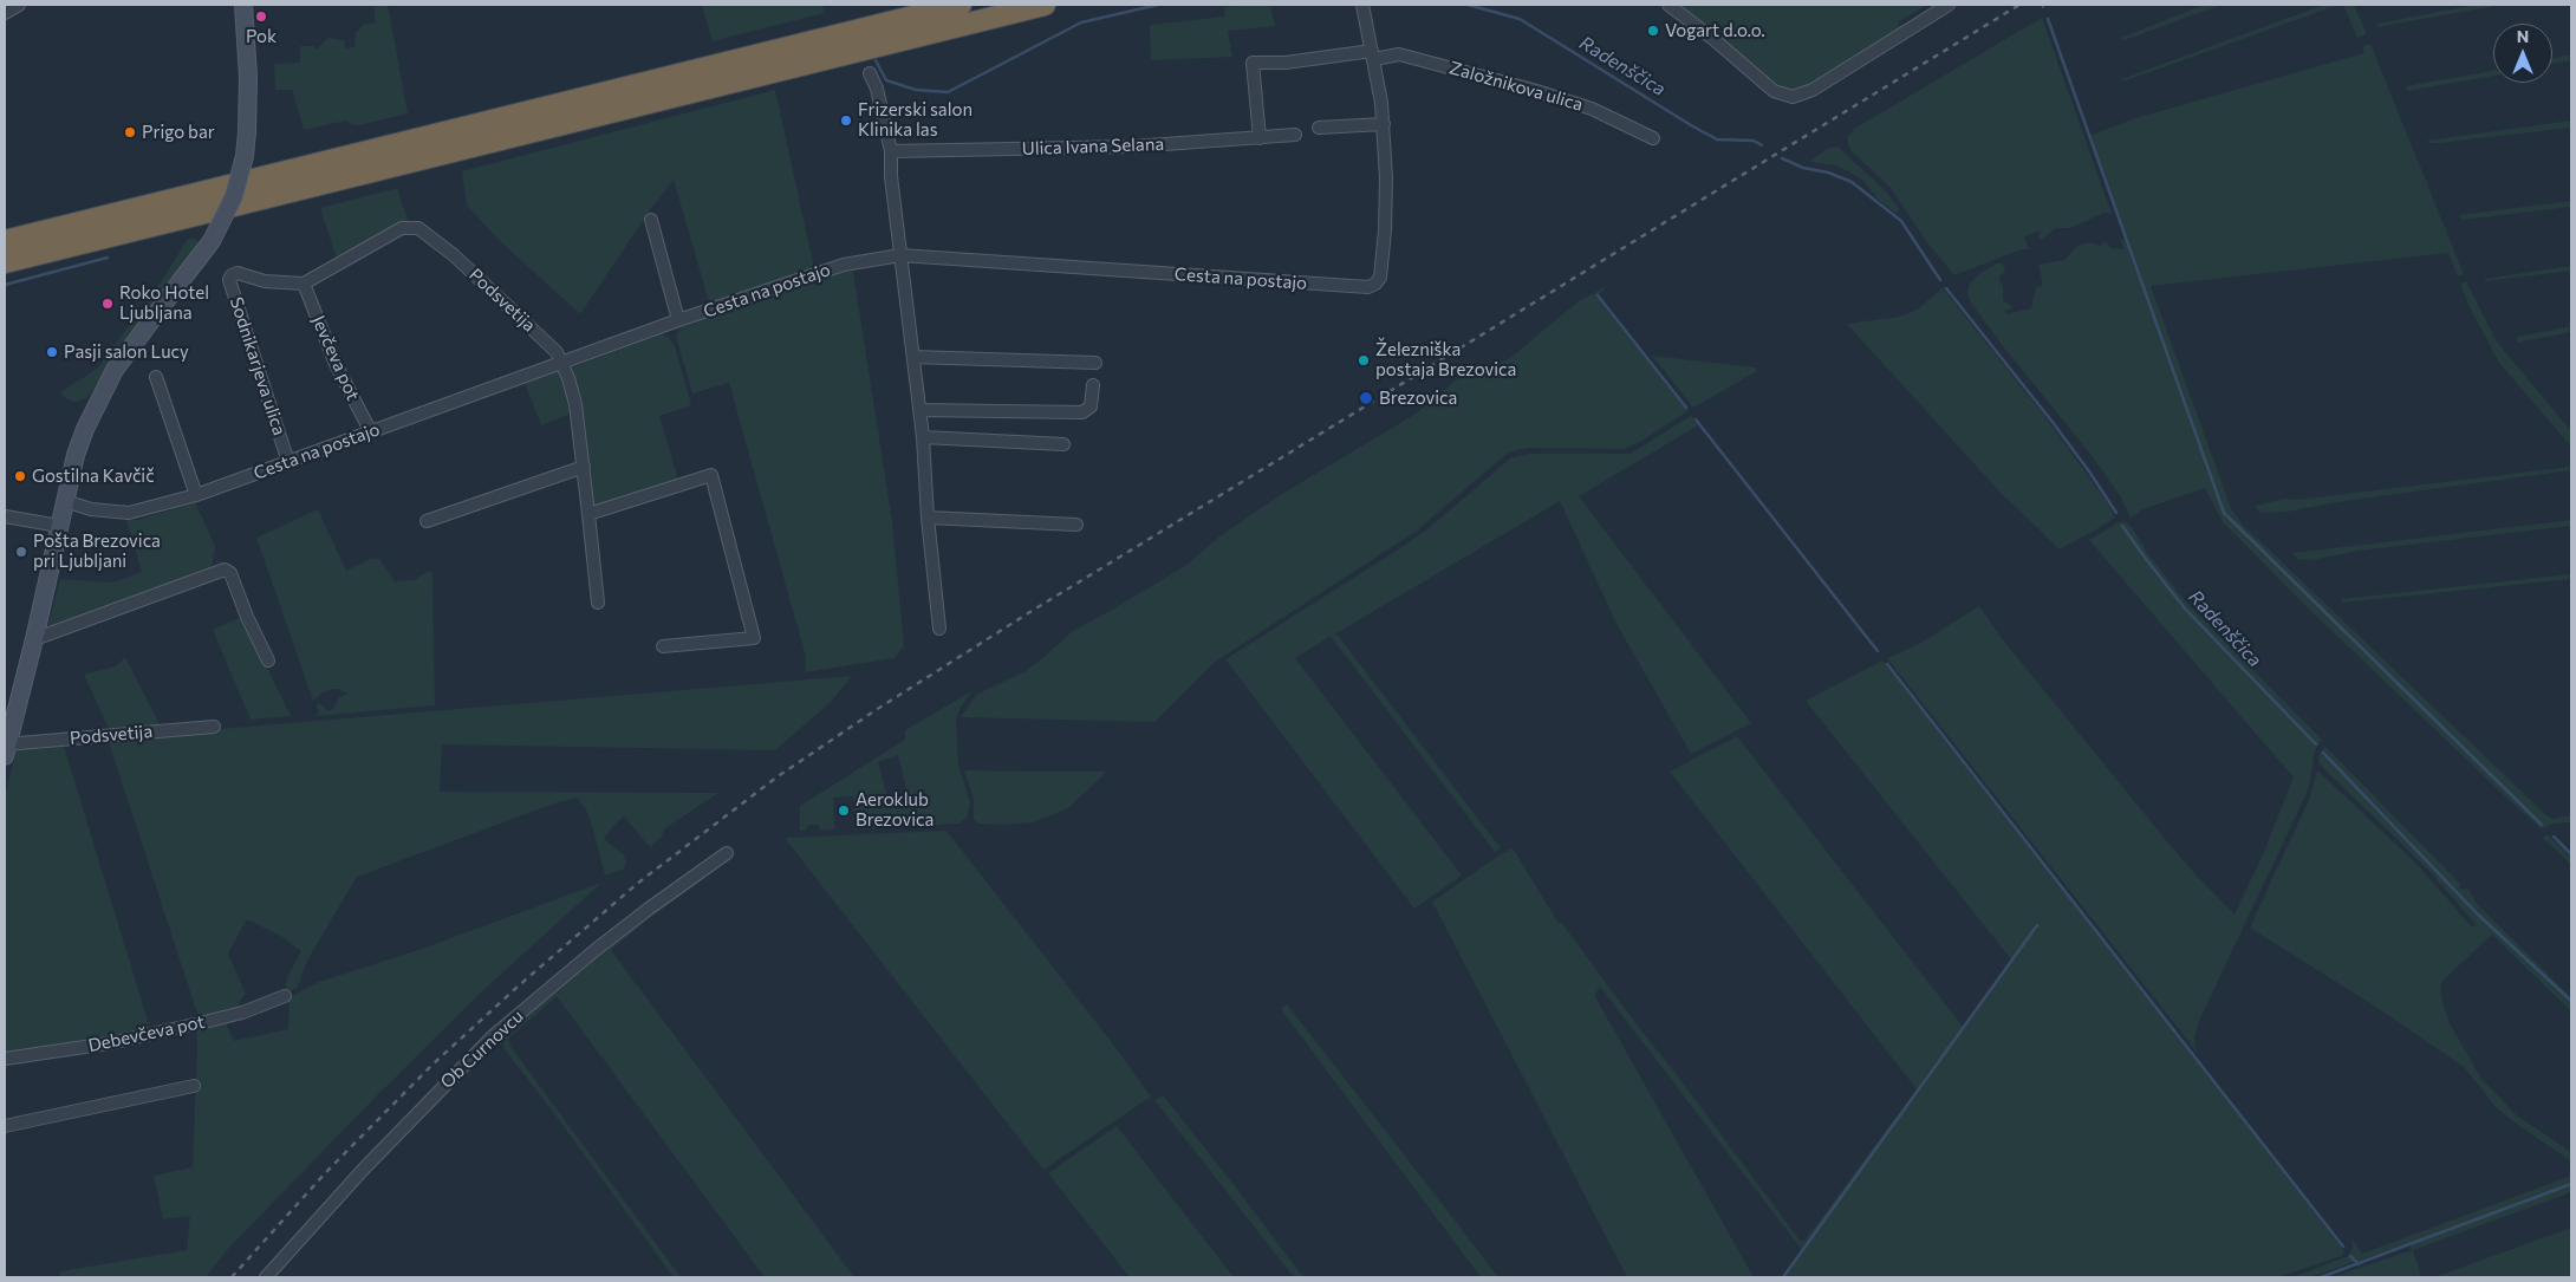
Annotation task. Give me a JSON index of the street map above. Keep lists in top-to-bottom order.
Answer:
{
  "streets": {
    "street": [
      "Založnikova ulica",
      "Ulica Ivana Selana",
      "Cesta na postajo",
      "Podsvetija",
      "Jevčeva pot",
      "Sodnikarjeva ulica",
      "Debevčeva pot",
      "Ob Curnovcu"
    ]
  },
  "crossings": [
    ["Založnikova ulica", "Ulica Ivana Selana"],
    ["Cesta na postajo", "Podsvetija"],
    ["Cesta na postajo", "Jevčeva pot"],
    ["Cesta na postajo", "Sodnikarjeva ulica"],
    ["Podsvetija", "Jevčeva pot"],
    ["Podsvetija", "Sodnikarjeva ulica"],
    ["Jevčeva pot", "Sodnikarjeva ulica"]
  ],
  "water": ["Radenščica"],
  "places": [
    "Pok",
    "Vogart d.o.o.",
    "Frizerski salon Klinika las",
    "Prigo bar",
    "Roko Hotel Ljubljana",
    "Pasji salon Lucy",
    "Železniška postaja Brezovica",
    "Brezovica",
    "Gostilna Kavčič",
    "Pošta Brezovica pri Ljubljani",
    "Aeroklub Brezovica"
  ],
  "north": "top"
}
